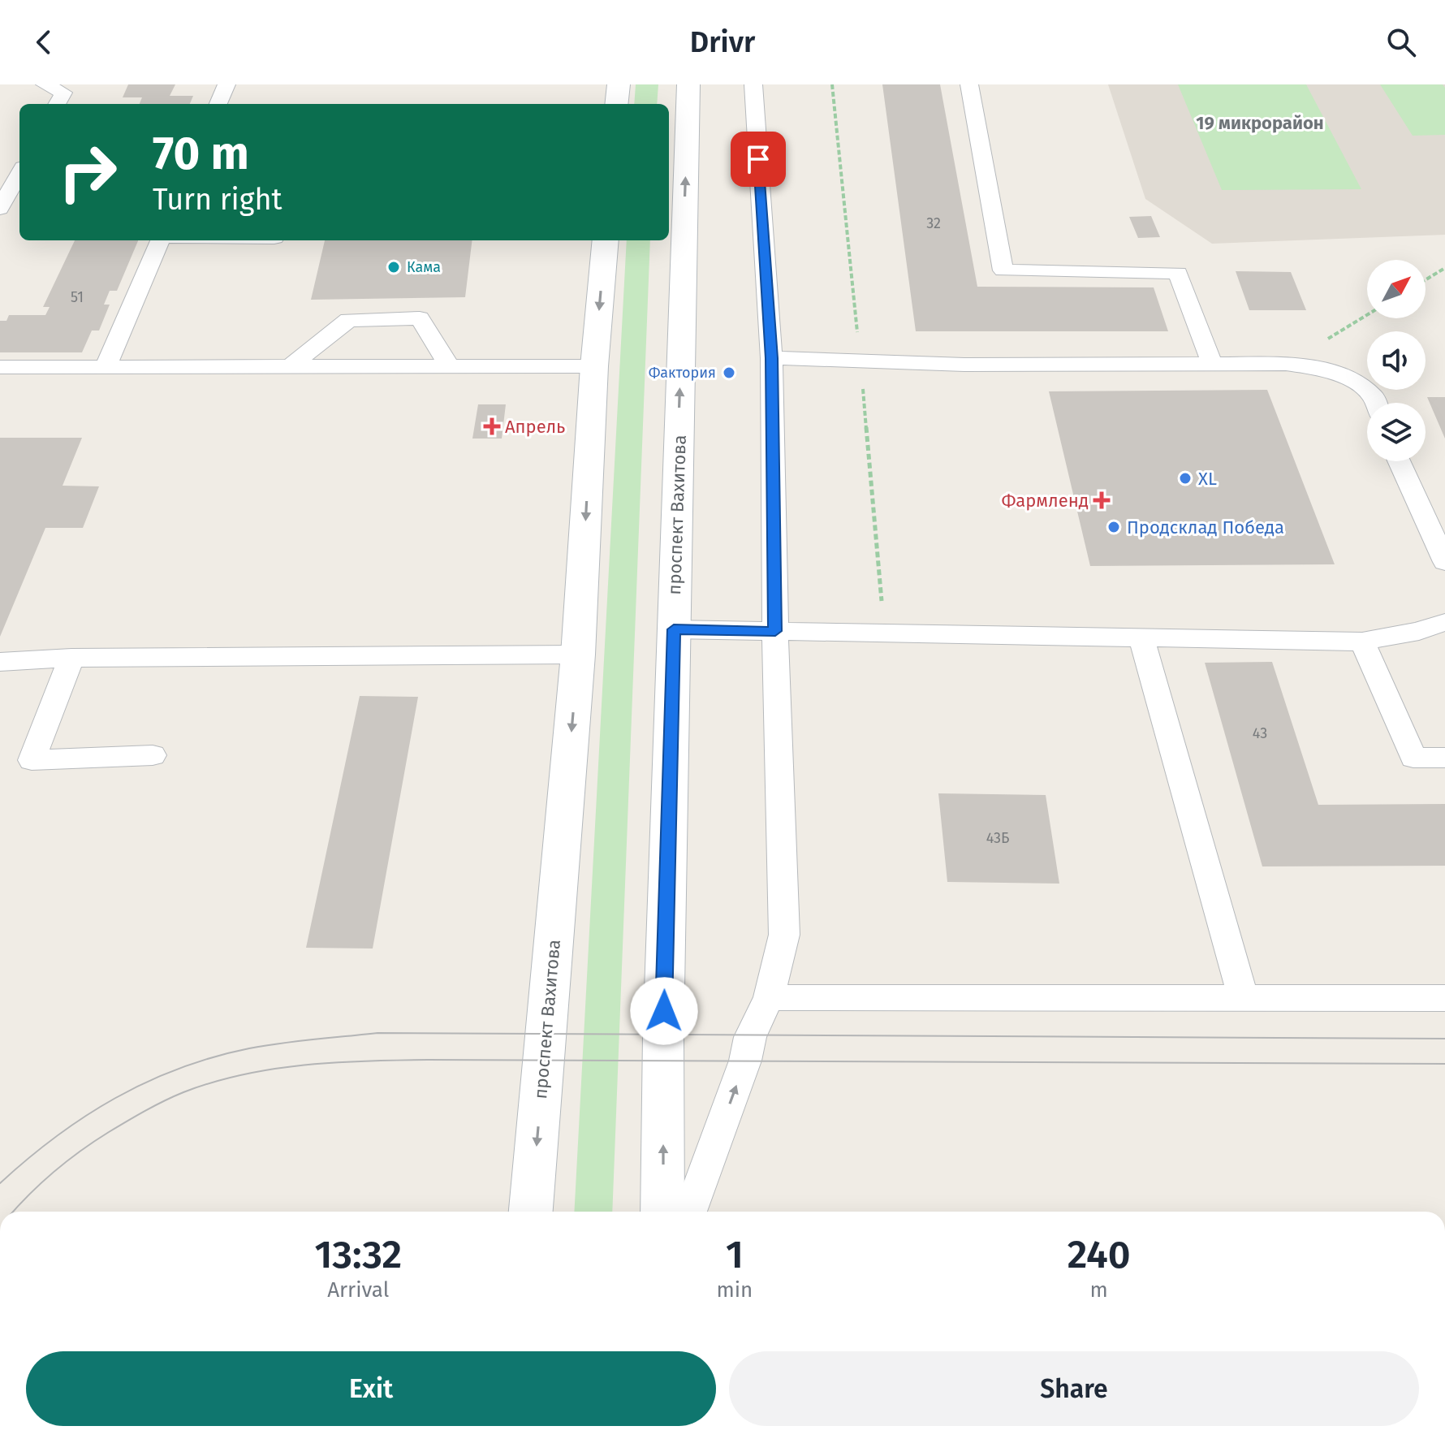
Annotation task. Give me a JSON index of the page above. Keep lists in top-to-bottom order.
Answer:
{
  "streets": {
    "main road": ["проспект Вахитова"]
  },
  "districts": ["19 микрорайон"],
  "places": {
    "other": [
      "Кама",
      "Фактория",
      "XL",
      "Продсклад Победа"
    ],
    "health": ["Апрель", "Фармленд"]
  },
  "house_numbers": [
    "32",
    "51",
    "43",
    "43Б"
  ],
  "north": "top right",
  "page": {
    "header": "Drivr",
    "turn": ["70 m", "Turn right"],
    "eta": [
      "13:32",
      "Arrival",
      "1",
      "min",
      "240",
      "m"
    ],
    "buttons": ["Exit", "Share"]
  }
}
